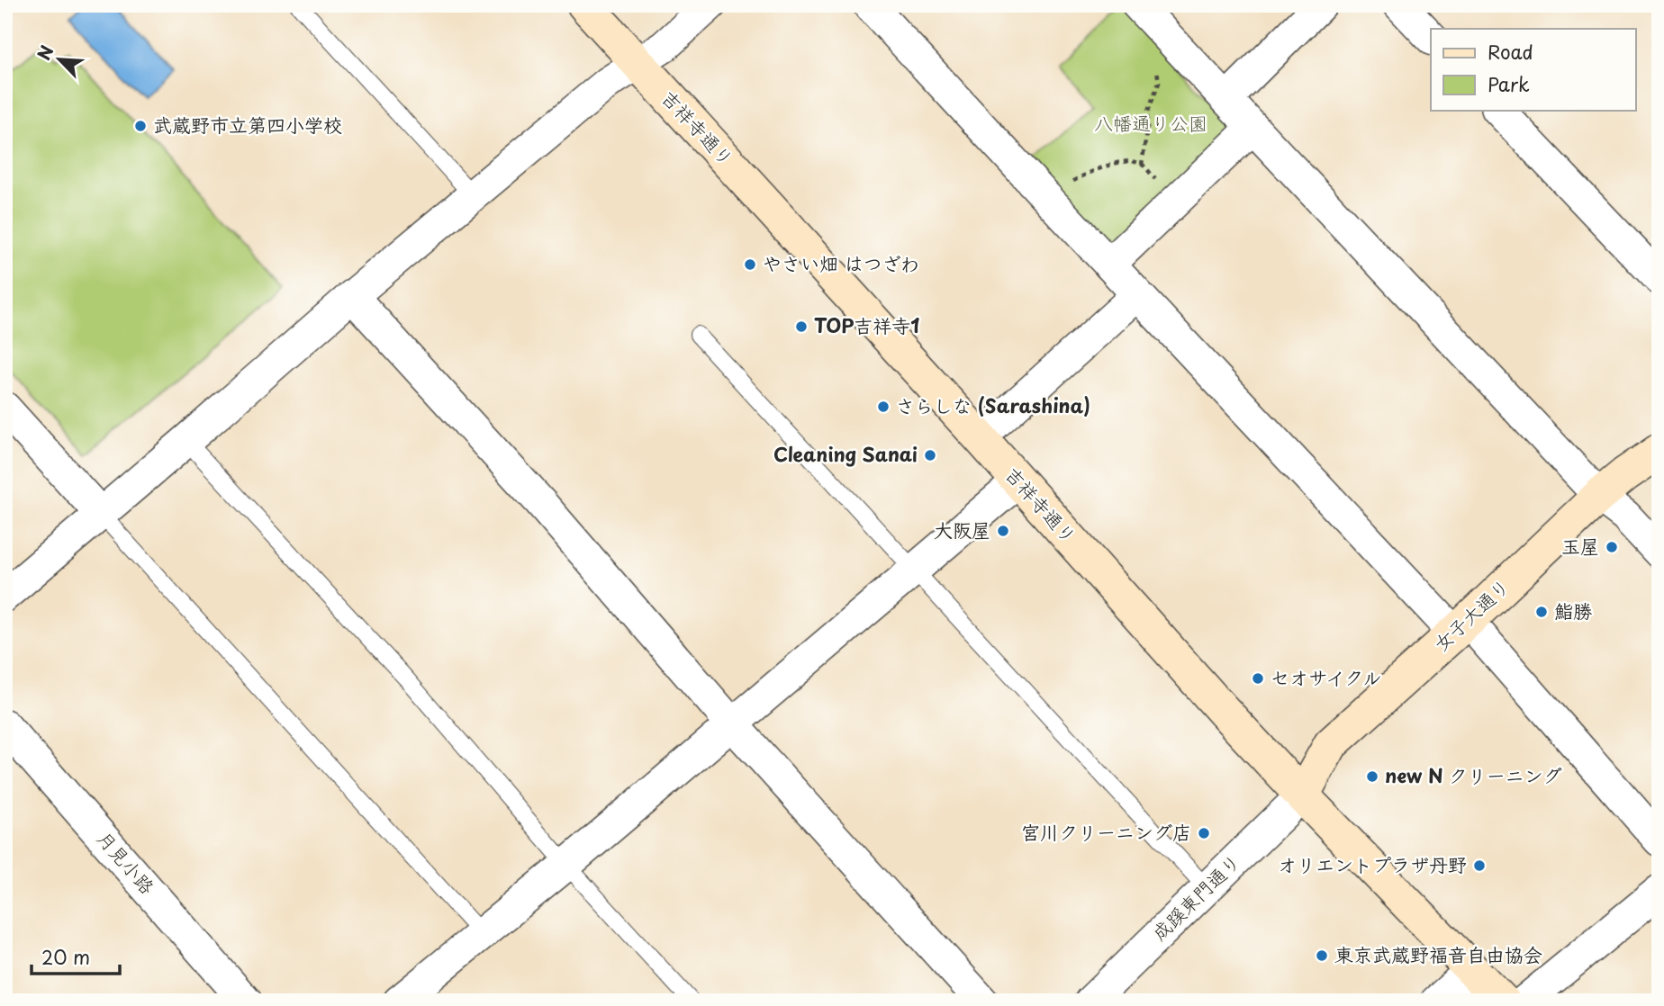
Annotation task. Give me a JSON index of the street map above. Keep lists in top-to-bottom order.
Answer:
{
  "streets": {
    "main road": ["吉祥寺通り", "女子大通り"],
    "street": ["月見小路", "成蹊東門通り"]
  },
  "crossings": [
    ["吉祥寺通り", "女子大通り"],
    ["吉祥寺通り", "成蹊東門通り"],
    ["女子大通り", "成蹊東門通り"]
  ],
  "parks": ["八幡通り公園"],
  "places": [
    "武蔵野市立第四小学校",
    "やさい畑 はつざわ",
    "TOP吉祥寺1",
    "さらしな (Sarashina)",
    "Cleaning Sanai",
    "大阪屋",
    "玉屋",
    "鮨勝",
    "セオサイクル",
    "new N クリーニング",
    "宮川クリーニング店",
    "オリエントプラザ丹野",
    "東京武蔵野福音自由協会"
  ],
  "legend": ["Road", "Park"],
  "scale_bar": "20 m",
  "north": "top left"
}
